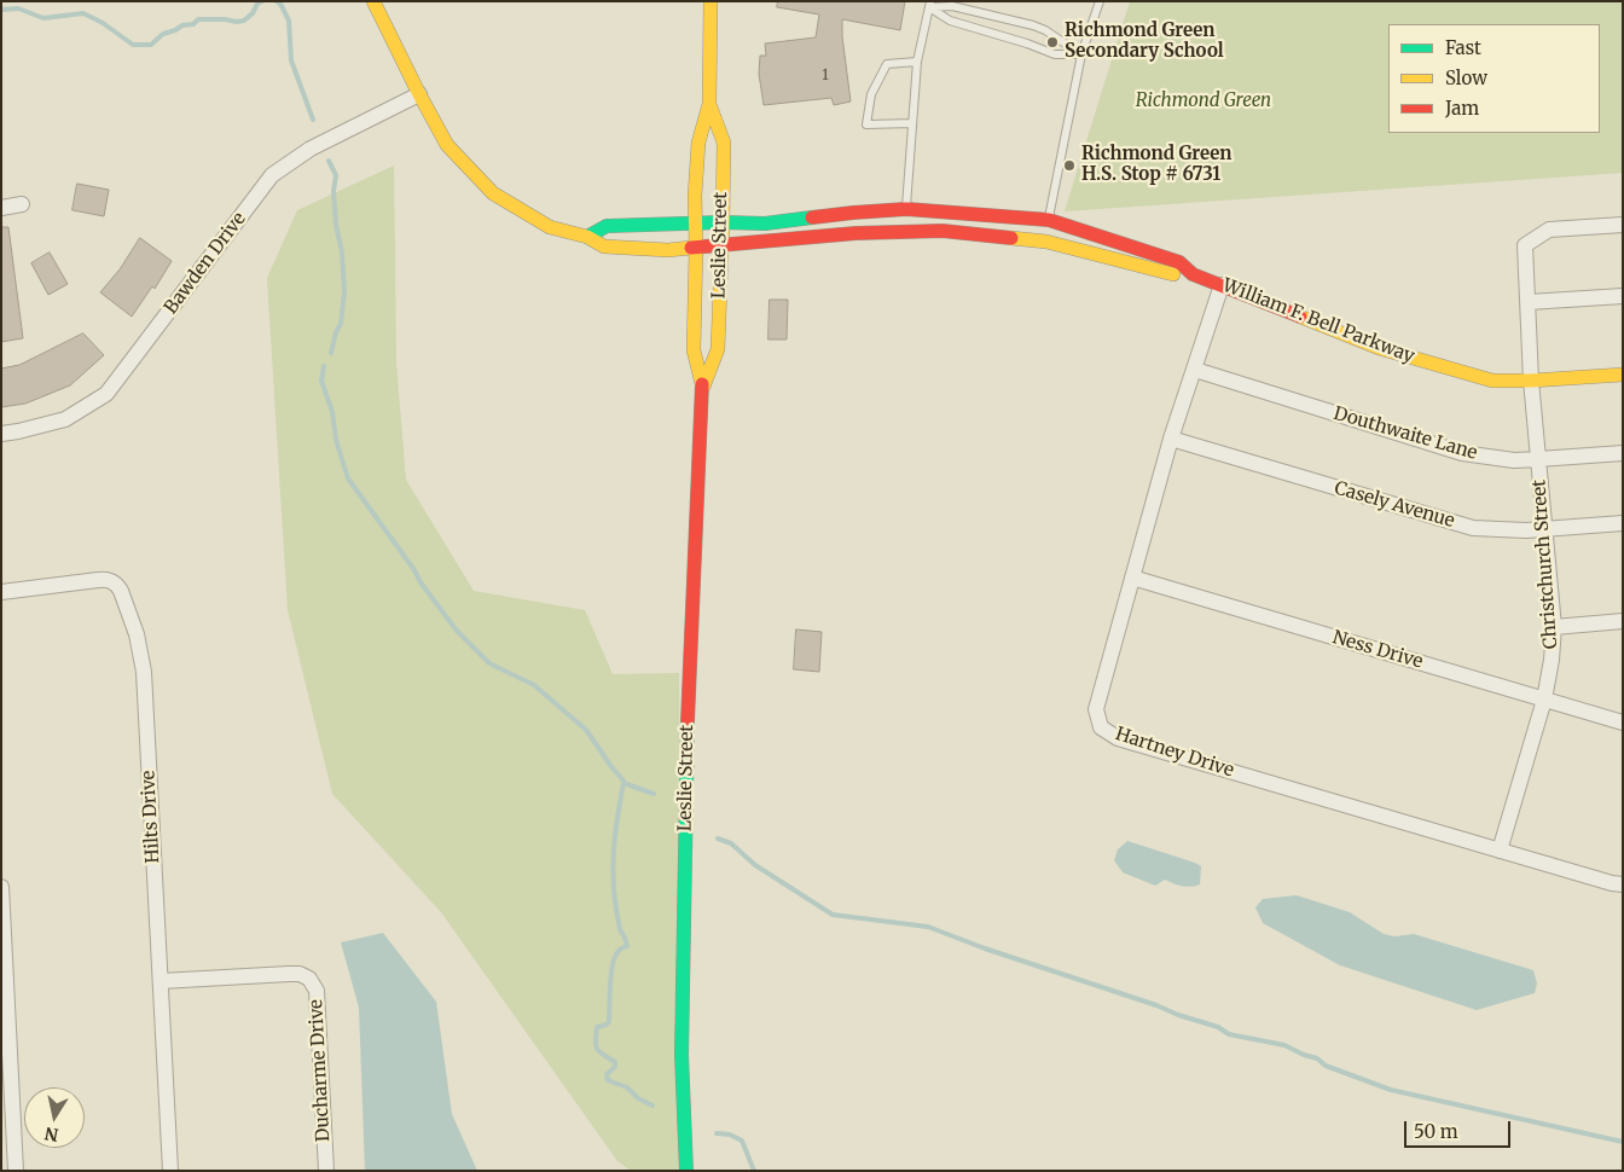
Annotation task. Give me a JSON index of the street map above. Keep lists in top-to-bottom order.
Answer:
{
  "streets": {
    "street": [
      "Leslie Street",
      "Bawden Drive",
      "William F. Bell Parkway",
      "Douthwaite Lane",
      "Casely Avenue",
      "Christchurch Street",
      "Ness Drive",
      "Hartney Drive",
      "Hilts Drive",
      "Ducharme Drive"
    ]
  },
  "crossings": [
    ["Leslie Street", "William F. Bell Parkway"],
    ["Bawden Drive", "William F. Bell Parkway"],
    ["William F. Bell Parkway", "Christchurch Street"],
    ["William F. Bell Parkway", "Hartney Drive"],
    ["Douthwaite Lane", "Christchurch Street"],
    ["Douthwaite Lane", "Hartney Drive"],
    ["Casely Avenue", "Christchurch Street"],
    ["Casely Avenue", "Hartney Drive"],
    ["Christchurch Street", "Ness Drive"],
    ["Christchurch Street", "Hartney Drive"],
    ["Ness Drive", "Hartney Drive"],
    ["Hilts Drive", "Ducharme Drive"]
  ],
  "parks": ["Richmond Green"],
  "places": ["Richmond Green Secondary School", "Richmond Green H.S. Stop # 6731"],
  "house_numbers": ["1"],
  "legend": ["Fast", "Slow", "Jam"],
  "scale_bar": "50 m",
  "north": "bottom"
}
